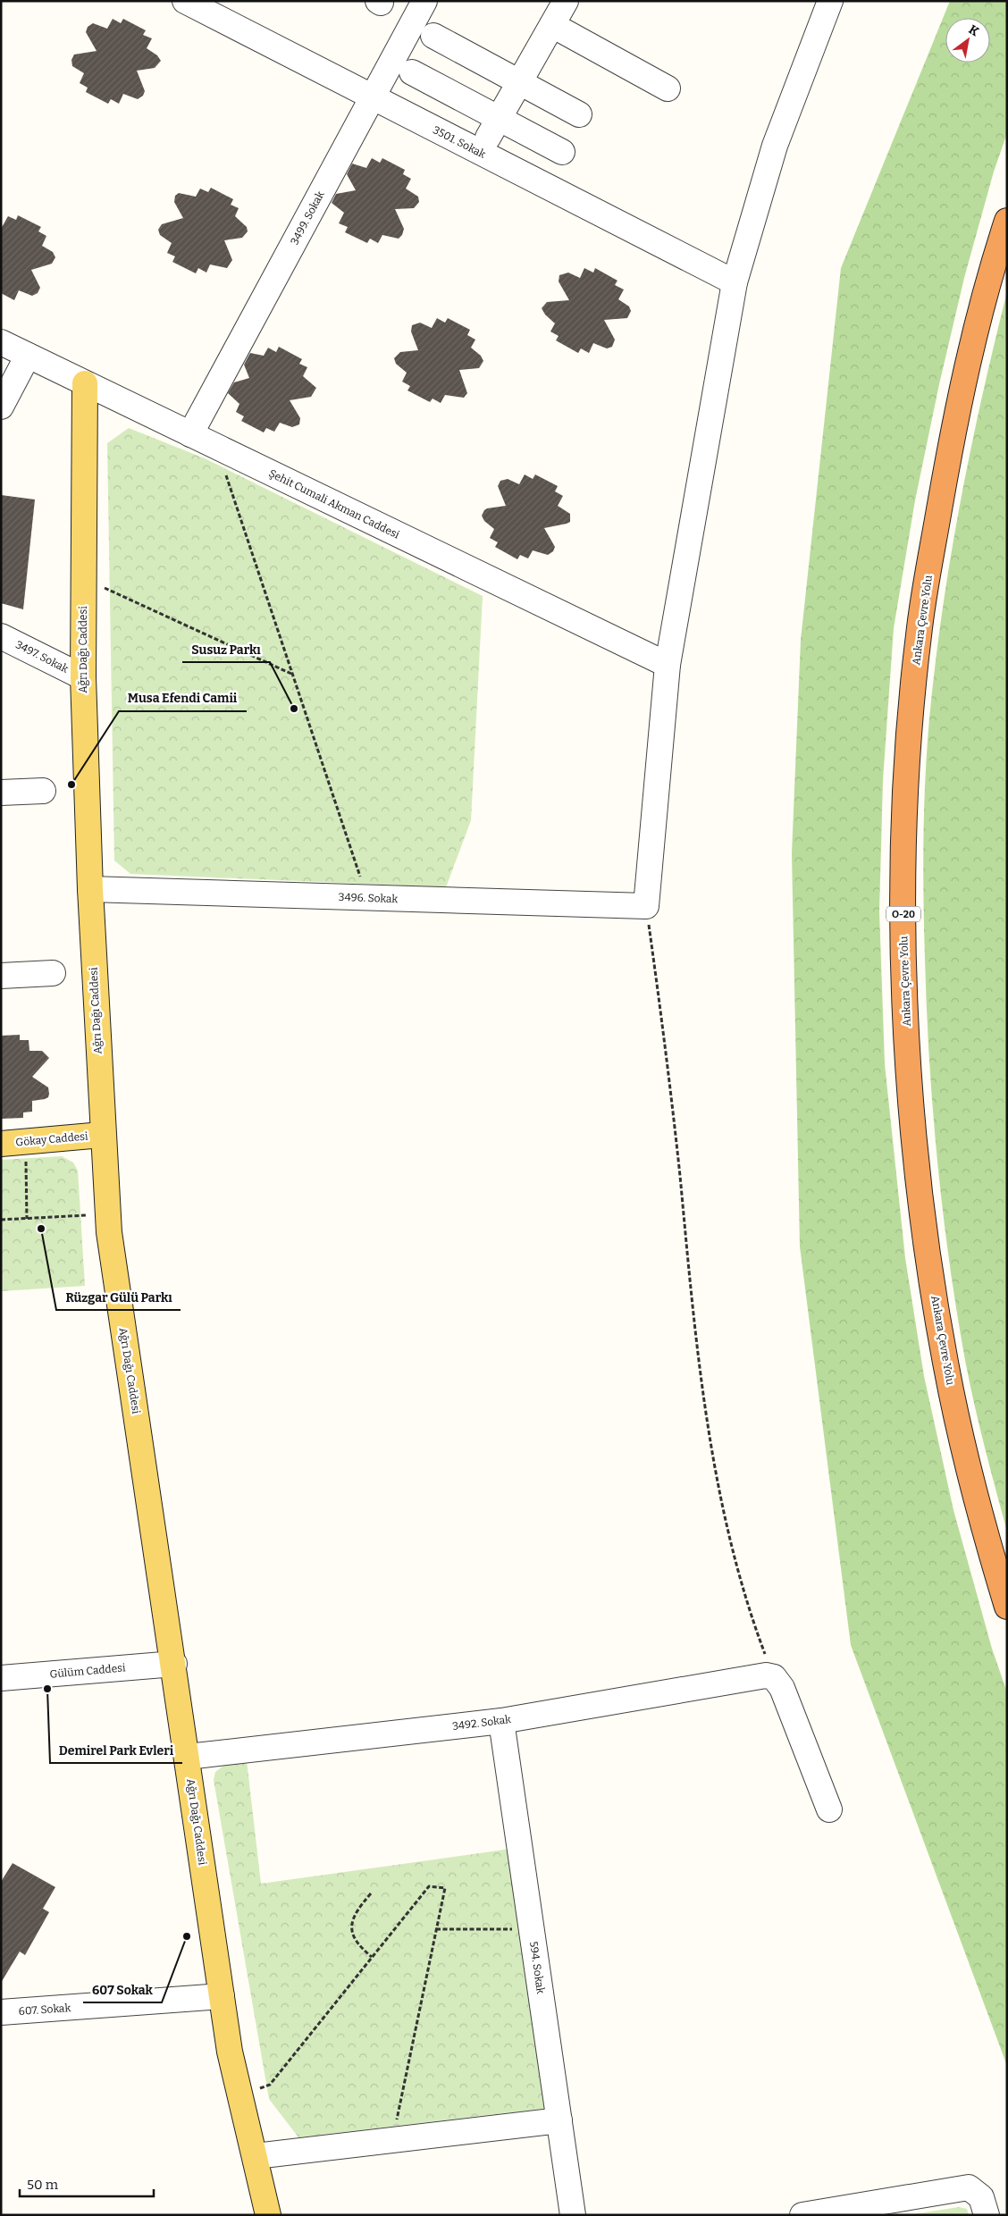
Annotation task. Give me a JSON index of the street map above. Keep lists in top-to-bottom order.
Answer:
{
  "streets": {
    "highway": ["Ankara Çevre Yolu", "O-20"],
    "main road": ["Ağrı Dağı Caddesi", "Gökay Caddesi"],
    "street": [
      "3501. Sokak",
      "3499. Sokak",
      "Şehit Cumali Akman Caddesi",
      "3497. Sokak",
      "3496. Sokak",
      "Gülüm Caddesi",
      "3492. Sokak",
      "594. Sokak",
      "607. Sokak"
    ]
  },
  "crossings": [
    ["3501. Sokak", "3499. Sokak"],
    ["3499. Sokak", "Şehit Cumali Akman Caddesi"],
    ["Şehit Cumali Akman Caddesi", "Ağrı Dağı Caddesi"],
    ["Ağrı Dağı Caddesi", "3497. Sokak"],
    ["Ağrı Dağı Caddesi", "3496. Sokak"],
    ["Ağrı Dağı Caddesi", "Gökay Caddesi"],
    ["Ağrı Dağı Caddesi", "Gülüm Caddesi"],
    ["Ağrı Dağı Caddesi", "3492. Sokak"],
    ["Ağrı Dağı Caddesi", "607. Sokak"],
    ["3492. Sokak", "594. Sokak"]
  ],
  "places": [
    "Susuz Parkı",
    "Musa Efendi Camii",
    "Rüzgar Gülü Parkı",
    "Demirel Park Evleri",
    "607 Sokak"
  ],
  "scale_bar": "50 m",
  "north": "top right"
}
